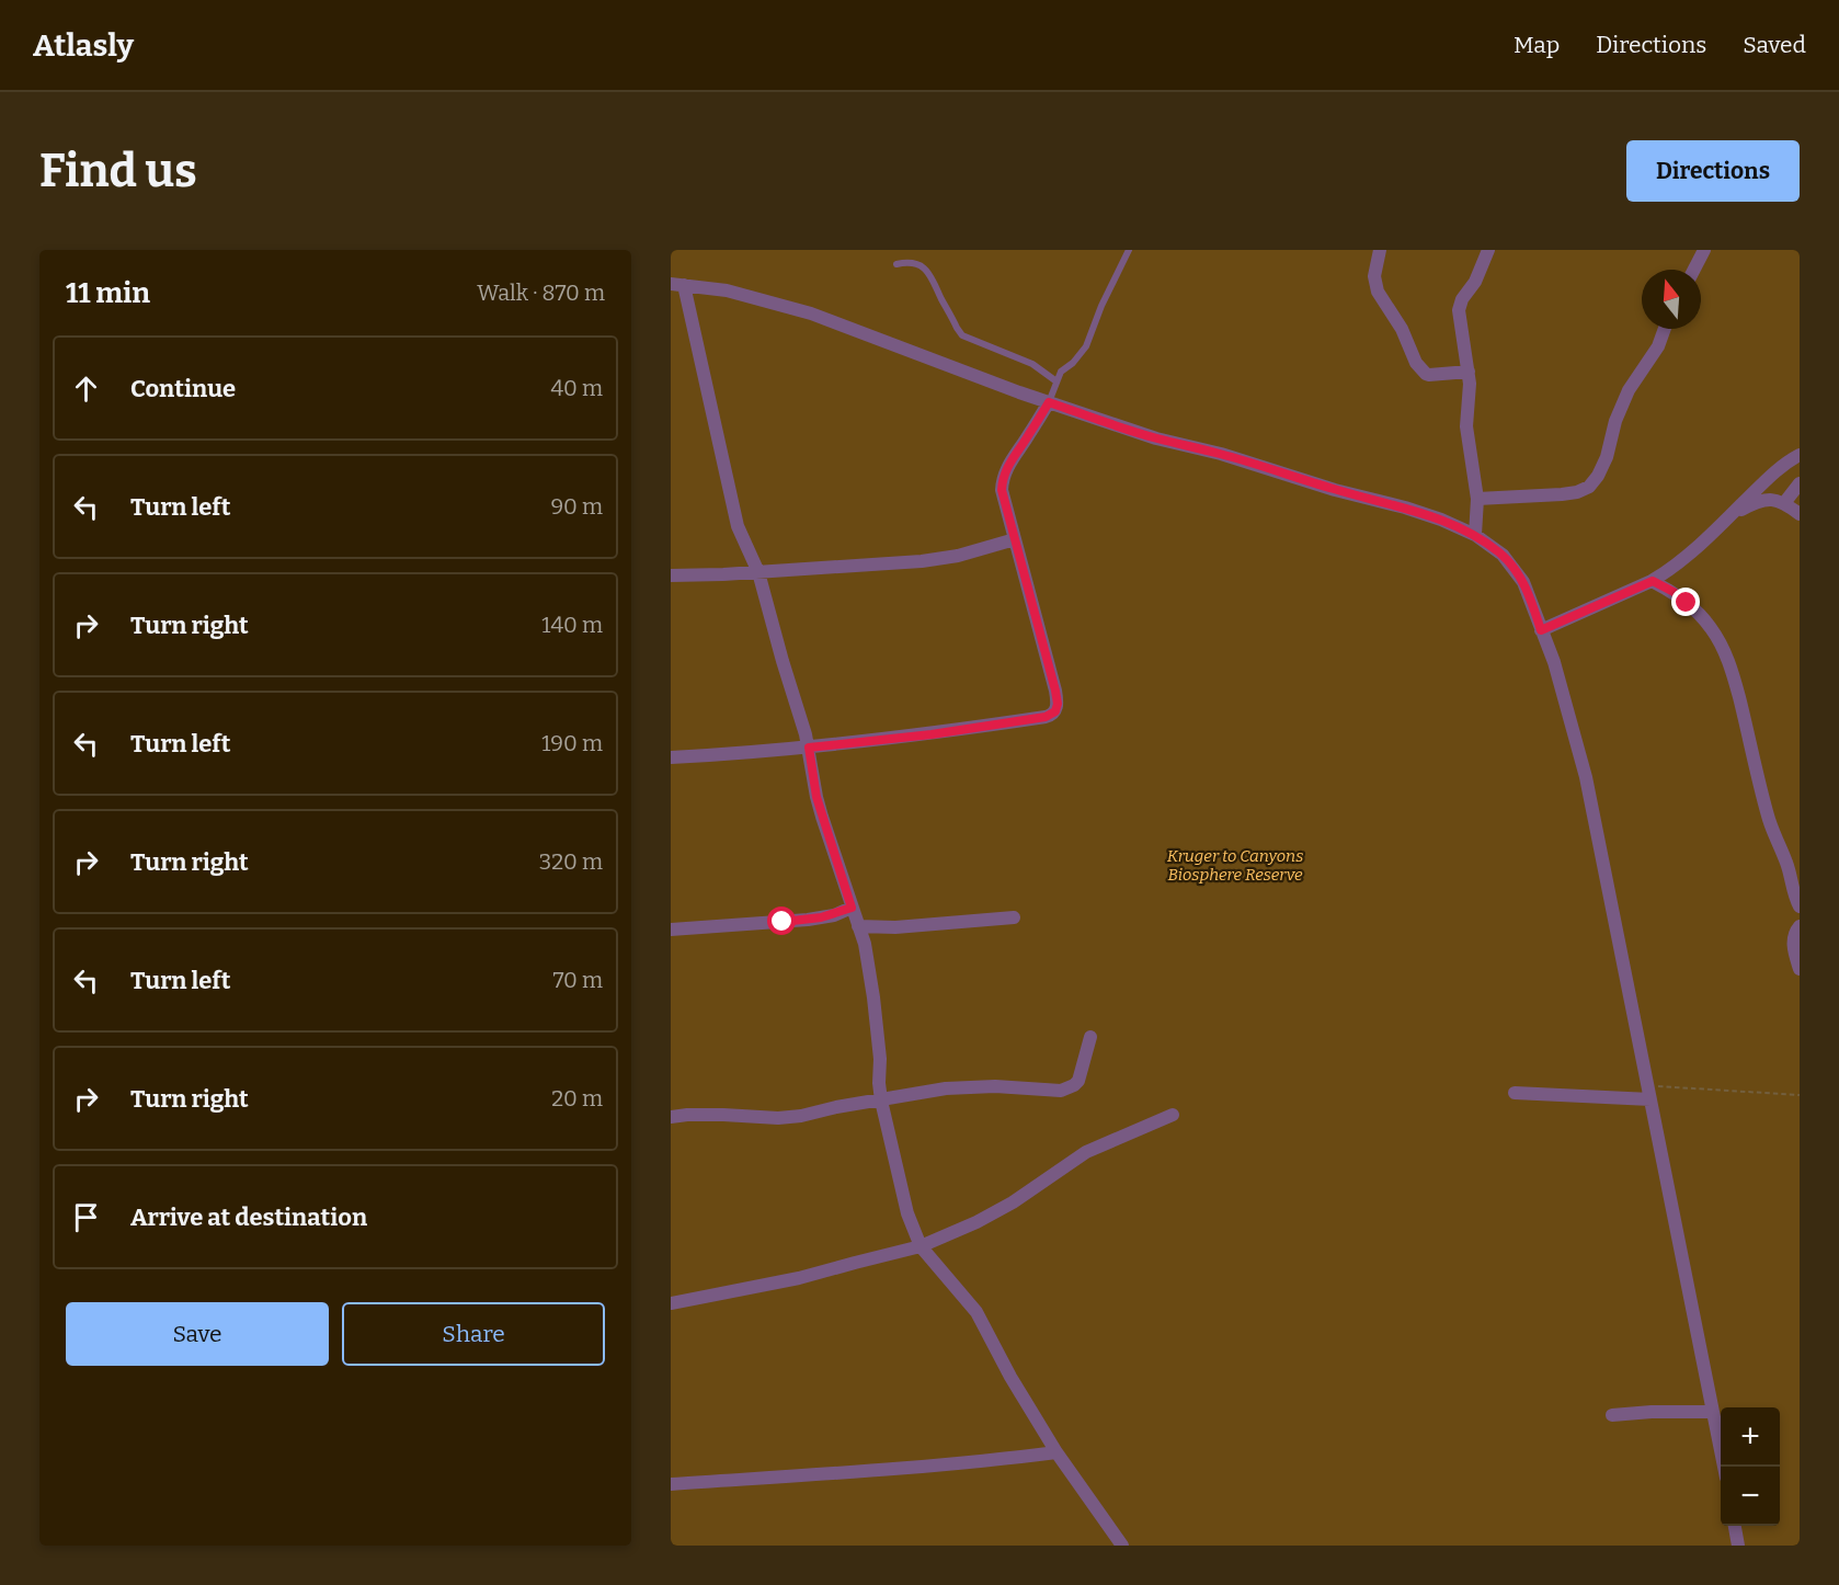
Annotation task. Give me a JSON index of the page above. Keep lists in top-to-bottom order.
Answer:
{
  "parks": ["Kruger to Canyons Biosphere Reserve"],
  "north": "top",
  "page": {
    "header": "Atlasly",
    "nav": ["Map", "Directions", "Saved"],
    "buttons": [
      "Directions",
      ["Save", "Share"]
    ],
    "title": "Find us",
    "heading": ["11 min", "Walk · 870 m"],
    "list": [
      ["Continue", "40 m"],
      ["Turn left", "90 m"],
      ["Turn right", "140 m"],
      ["Turn left", "190 m"],
      ["Turn right", "320 m"],
      ["Turn left", "70 m"],
      ["Turn right", "20 m"],
      "Arrive at destination"
    ],
    "map_buttons": ["+", "−"]
  }
}
